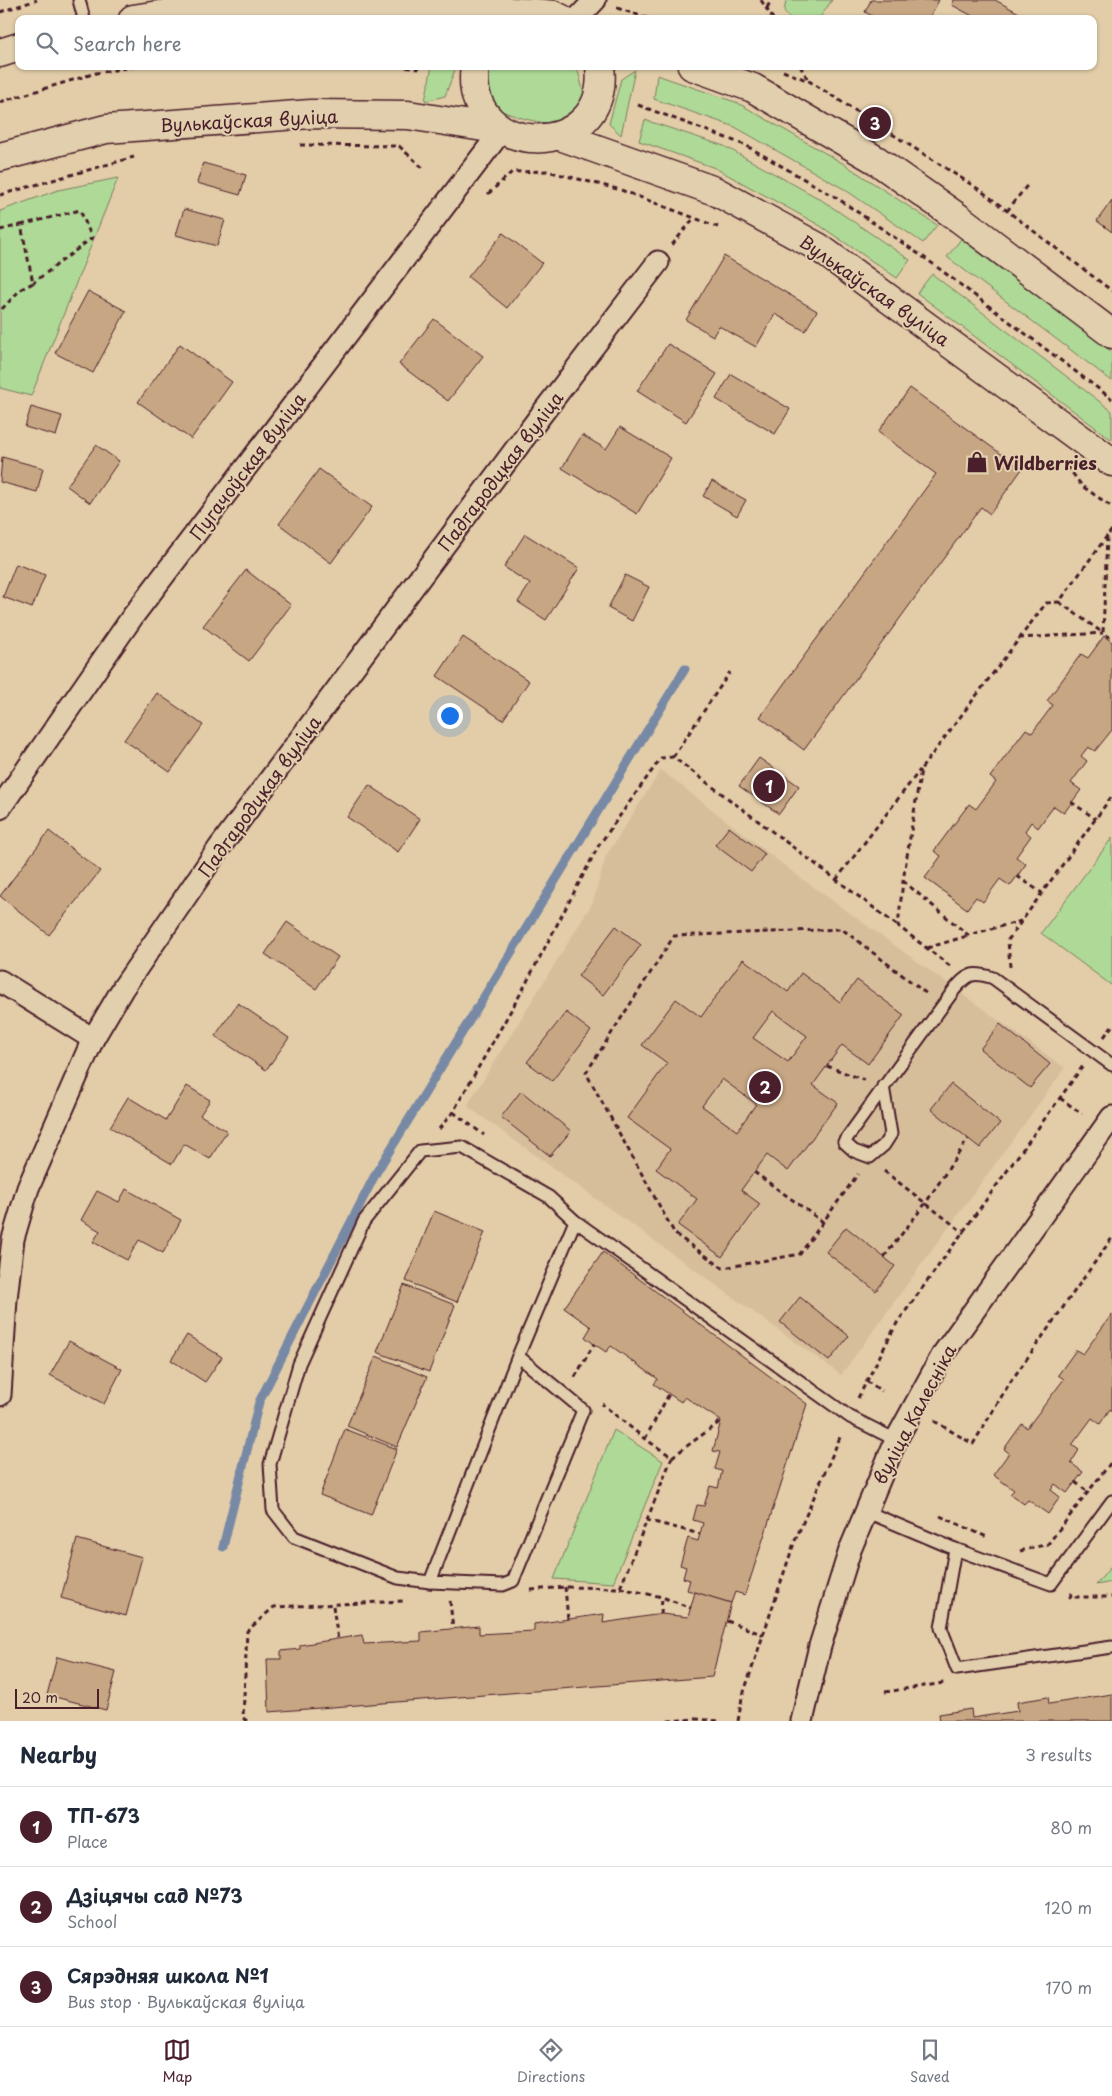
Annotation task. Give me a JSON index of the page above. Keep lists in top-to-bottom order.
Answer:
{
  "streets": {
    "street": [
      "Вулькаўская вуліца",
      "Пугачоўская вуліца",
      "Падгародцкая вуліца",
      "вуліца Калесніка"
    ]
  },
  "crossings": [
    ["Вулькаўская вуліца", "Пугачоўская вуліца"]
  ],
  "places": {
    "shop": ["Wildberries"]
  },
  "scale_bar": "20 m",
  "page": {
    "search": "Search here",
    "pins": ["3", "1", "2"],
    "scale": "20 m",
    "heading": ["Nearby", "3 results"],
    "list": [
      {
        "mark": "1",
        "name": "ТП-673",
        "note": "Place",
        "value": "80 m"
      },
      {
        "mark": "2",
        "name": "Дзіцячы сад №73",
        "note": "School",
        "value": "120 m"
      },
      {
        "mark": "3",
        "name": "Сярэдняя школа №1",
        "note": "Bus stop · Вулькаўская вуліца",
        "value": "170 m"
      }
    ],
    "nav": ["Map", "Directions", "Saved"]
  }
}
